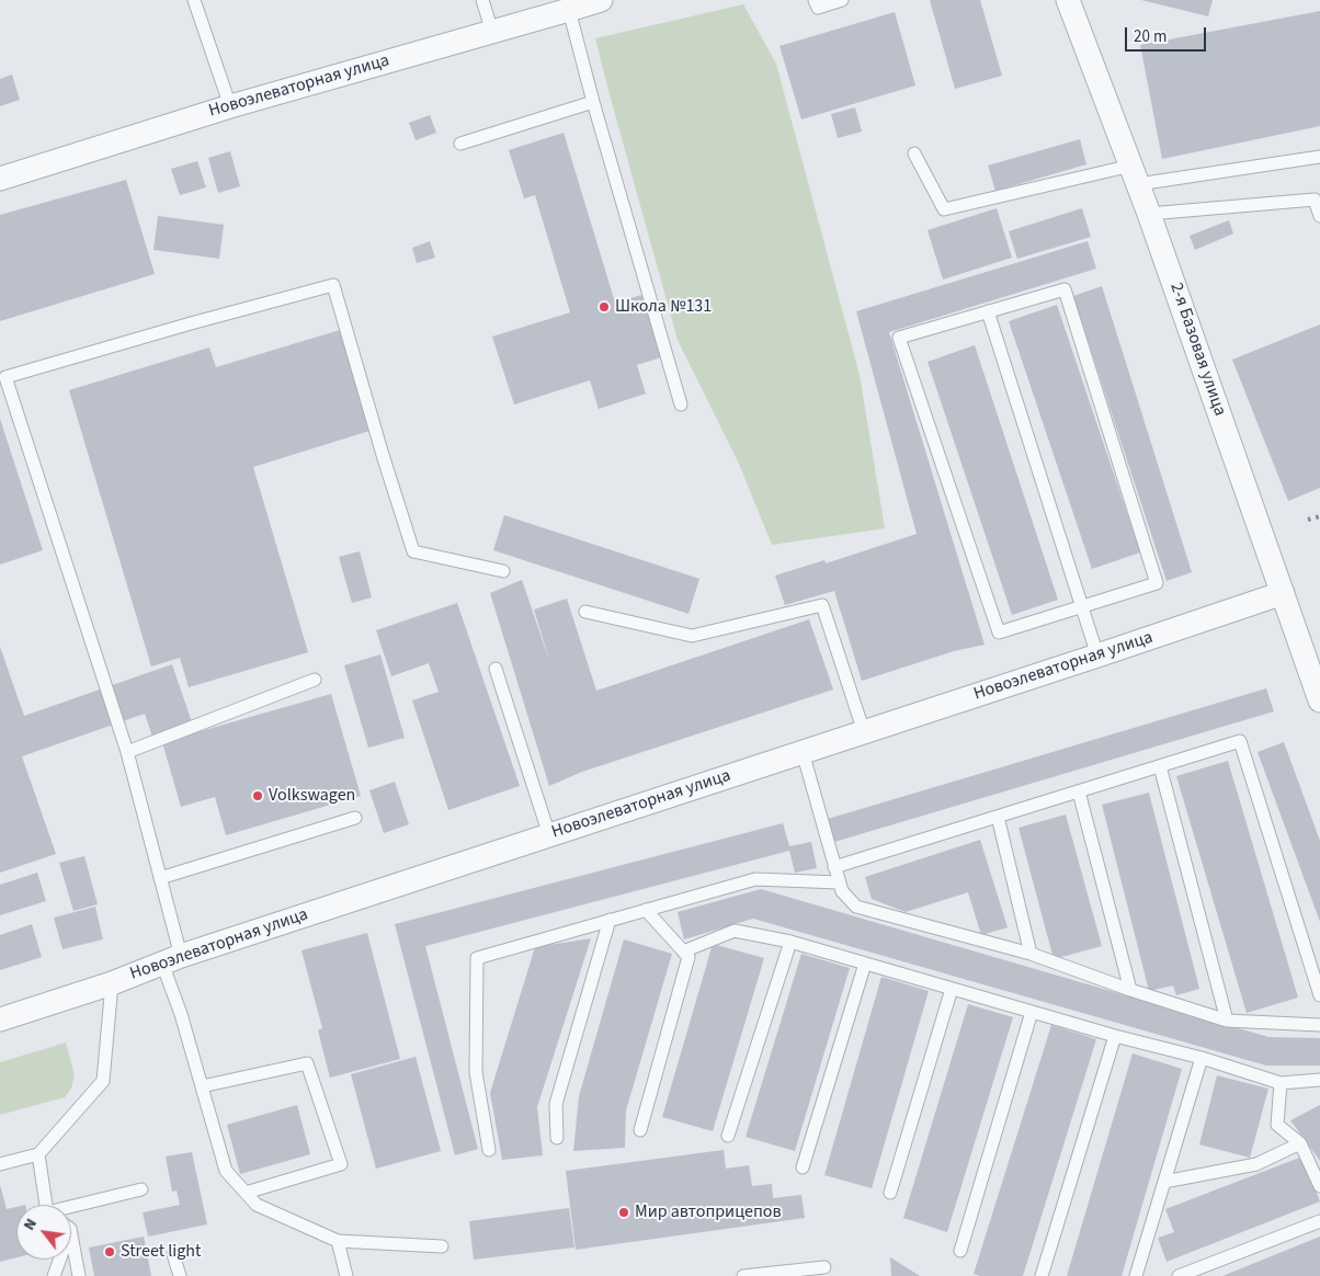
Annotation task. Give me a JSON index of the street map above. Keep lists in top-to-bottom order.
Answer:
{
  "streets": {
    "street": ["Новоэлеваторная улица", "2-я Базовая улица"]
  },
  "crossings": [
    ["Новоэлеваторная улица", "2-я Базовая улица"]
  ],
  "places": [
    "Школа №131",
    "Volkswagen",
    "Мир автоприцепов",
    "Street light"
  ],
  "scale_bar": "20 m",
  "north": "top left"
}
